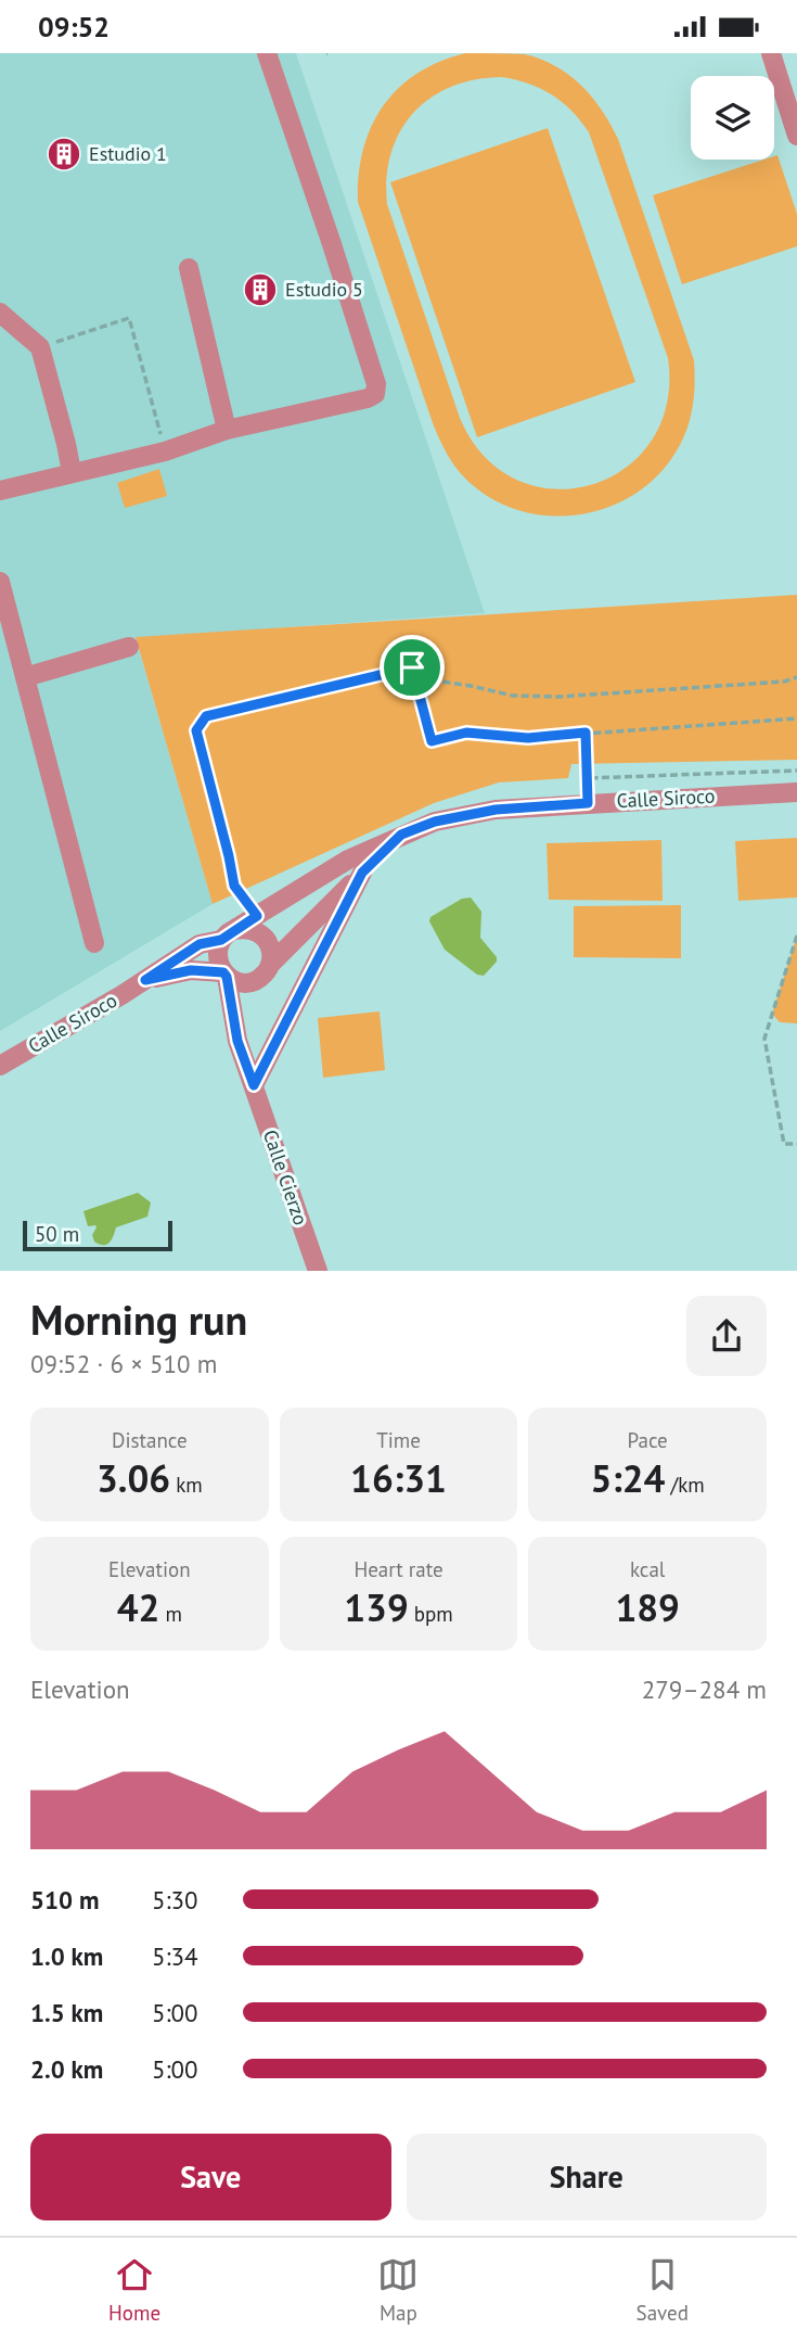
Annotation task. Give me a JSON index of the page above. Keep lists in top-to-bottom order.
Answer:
{
  "streets": {
    "street": ["Calle Siroco", "Calle Cierzo"]
  },
  "crossings": [
    ["Calle Siroco", "Calle Cierzo"]
  ],
  "places": {
    "building": ["Estudio 1", "Estudio 5"]
  },
  "scale_bar": "50 m",
  "page": {
    "status": "09:52",
    "scale": "50 m",
    "heading": ["Morning run", "09:52 · 6 × 510 m"],
    "stats": [
      ["Distance", "3.06 km"],
      ["Time", "16:31"],
      ["Pace", "5:24 /km"],
      ["Elevation", "42 m"],
      ["Heart rate", "139 bpm"],
      ["kcal", "189"]
    ],
    "chart": ["Elevation", "279–284 m"],
    "list": [
      {
        "name": "510 m",
        "note": "5:30"
      },
      {
        "name": "1.0 km",
        "note": "5:34"
      },
      {
        "name": "1.5 km",
        "note": "5:00"
      },
      {
        "name": "2.0 km",
        "note": "5:00"
      }
    ],
    "buttons": ["Save", "Share"],
    "tabs": ["Home", "Map", "Saved"]
  }
}
